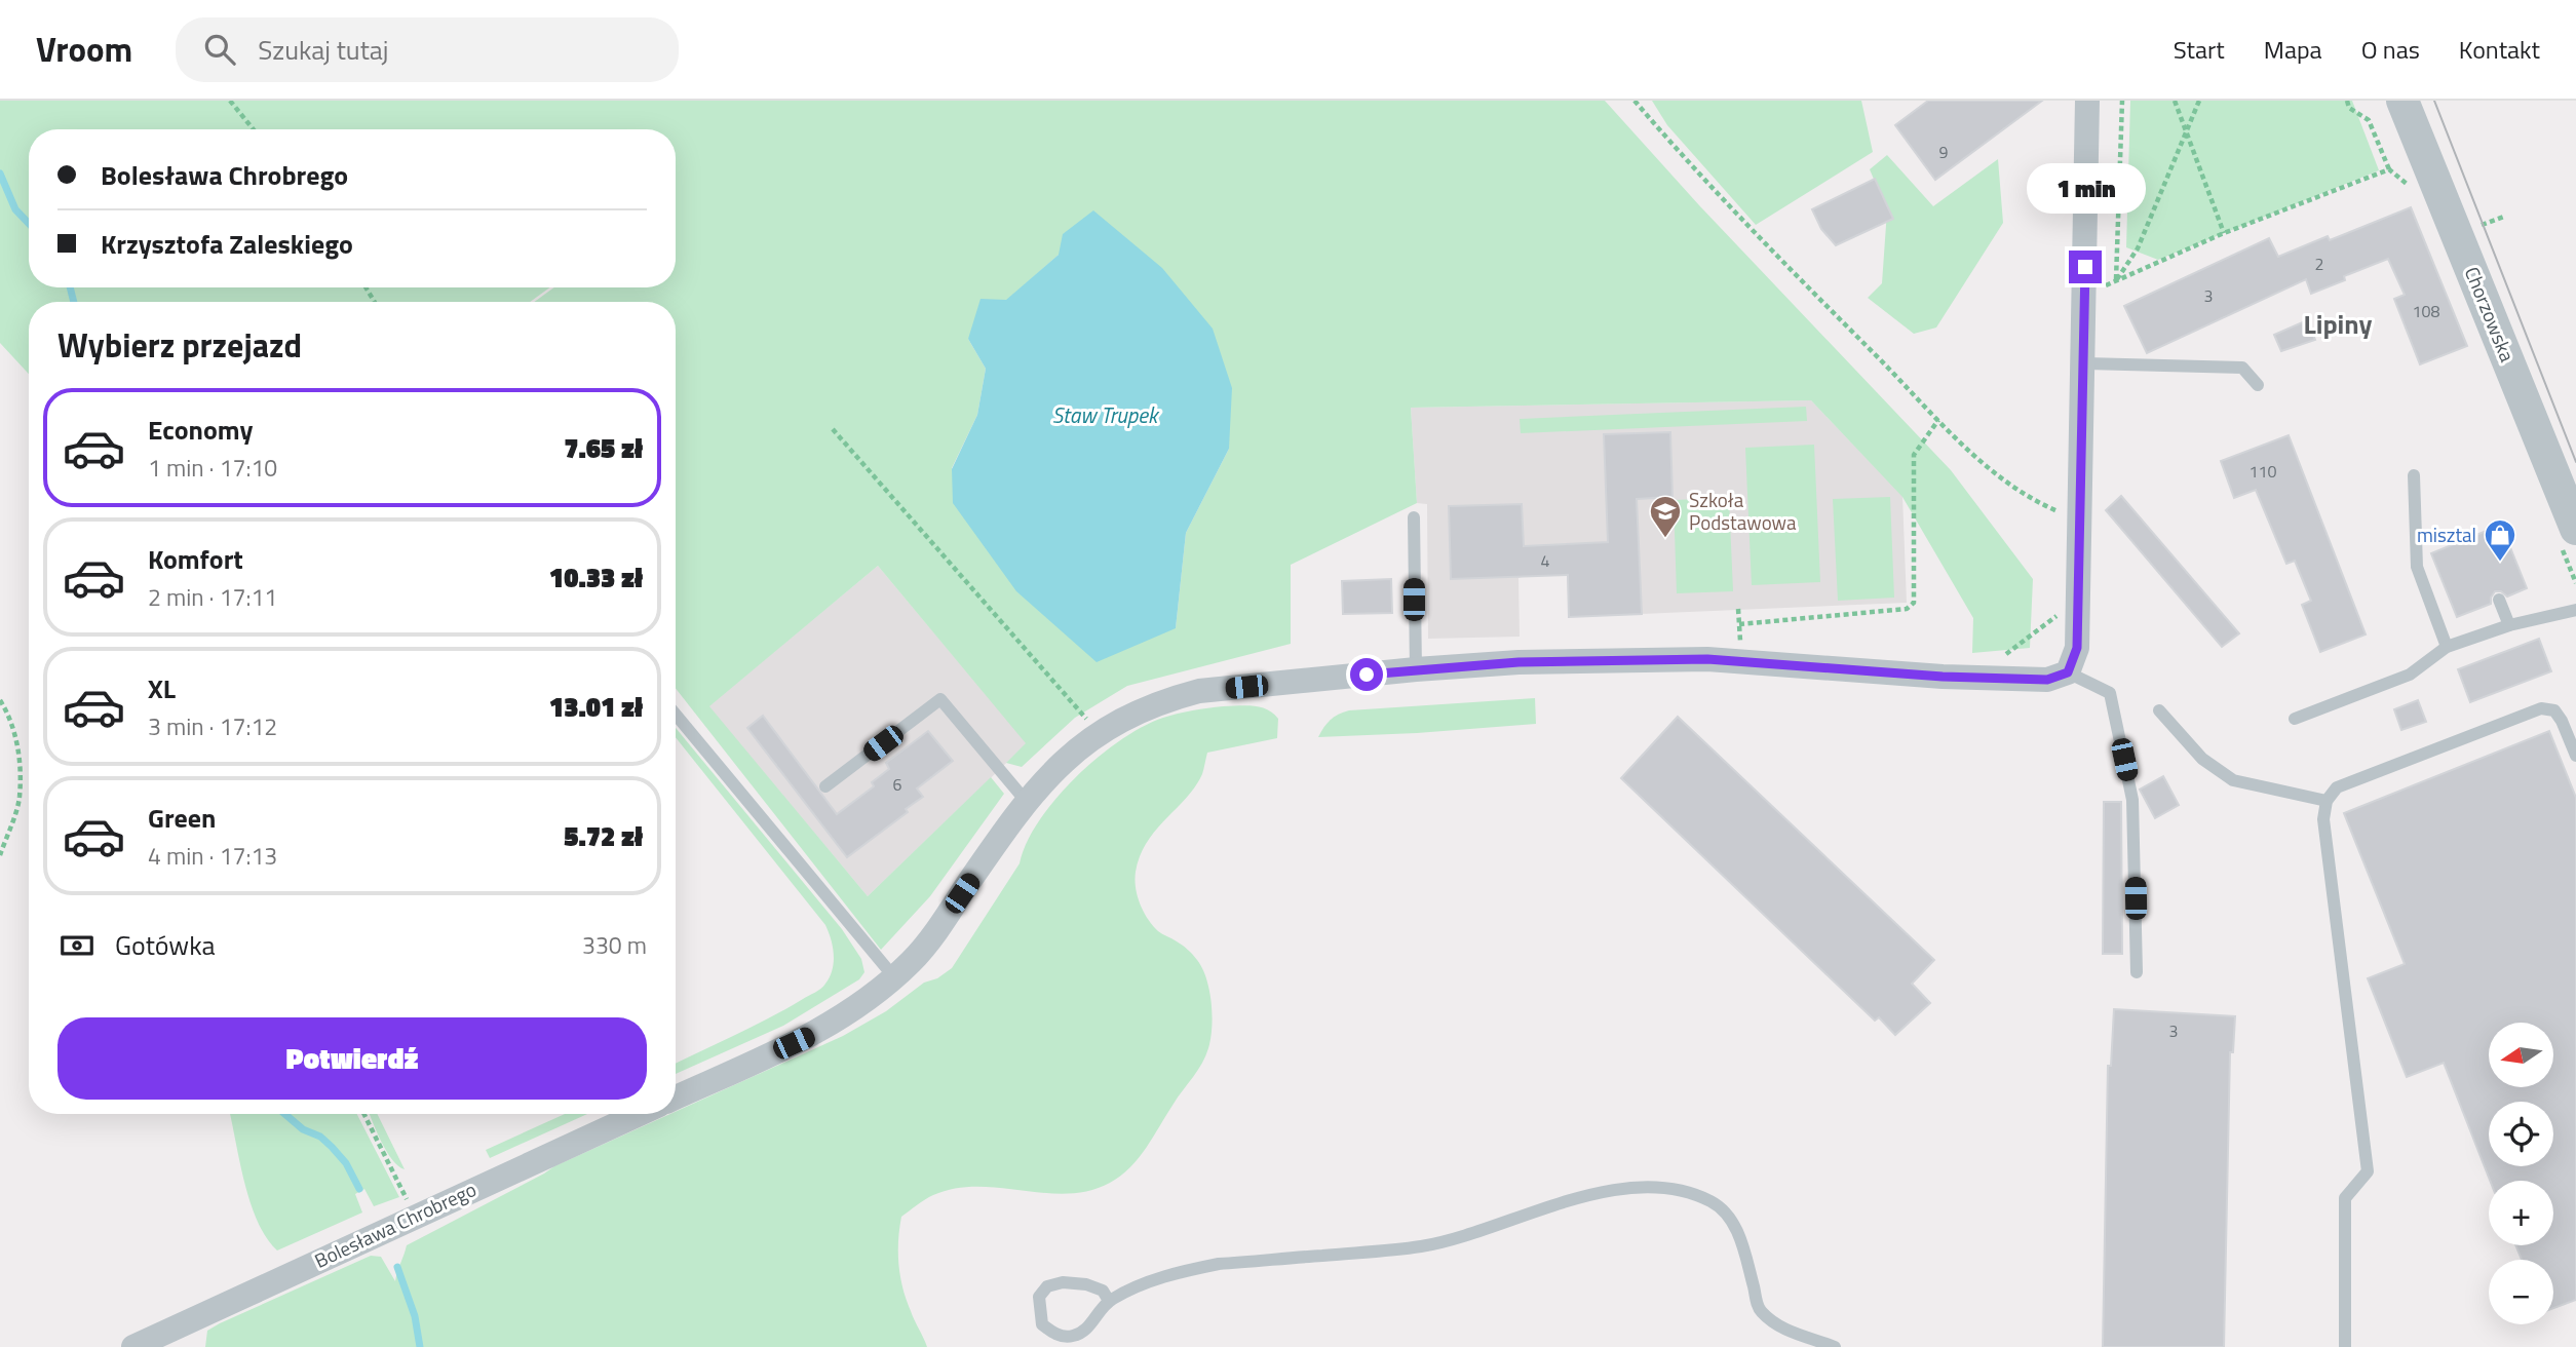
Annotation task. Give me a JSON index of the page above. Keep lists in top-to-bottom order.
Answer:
{
  "streets": {
    "street": ["Chorzowska", "Bolesława Chrobrego"]
  },
  "districts": ["Lipiny"],
  "water": ["Staw Trupek"],
  "places": {
    "school or university": ["Szkoła Podstawowa"],
    "shop": ["misztal"]
  },
  "house_numbers": [
    "9",
    "2",
    "3",
    "108",
    "110",
    "4",
    "6",
    "3"
  ],
  "north": "left",
  "page": {
    "header": "Vroom",
    "search": "Szukaj tutaj",
    "nav": [
      "Start",
      "Mapa",
      "O nas",
      "Kontakt"
    ],
    "banner": ["Bolesława Chrobrego", "Krzysztofa Zaleskiego"],
    "bubble": "1 min",
    "heading": "Wybierz przejazd",
    "list": [
      {
        "name": "Economy",
        "note": "1 min · 17:10",
        "value": "7.65 zł"
      },
      {
        "name": "Komfort",
        "note": "2 min · 17:11",
        "value": "10.33 zł"
      },
      {
        "name": "XL",
        "note": "3 min · 17:12",
        "value": "13.01 zł"
      },
      {
        "name": "Green",
        "note": "4 min · 17:13",
        "value": "5.72 zł"
      }
    ],
    "pay": ["Gotówka", "330 m"],
    "buttons": "Potwierdź",
    "map_buttons": ["+", "−"]
  }
}
